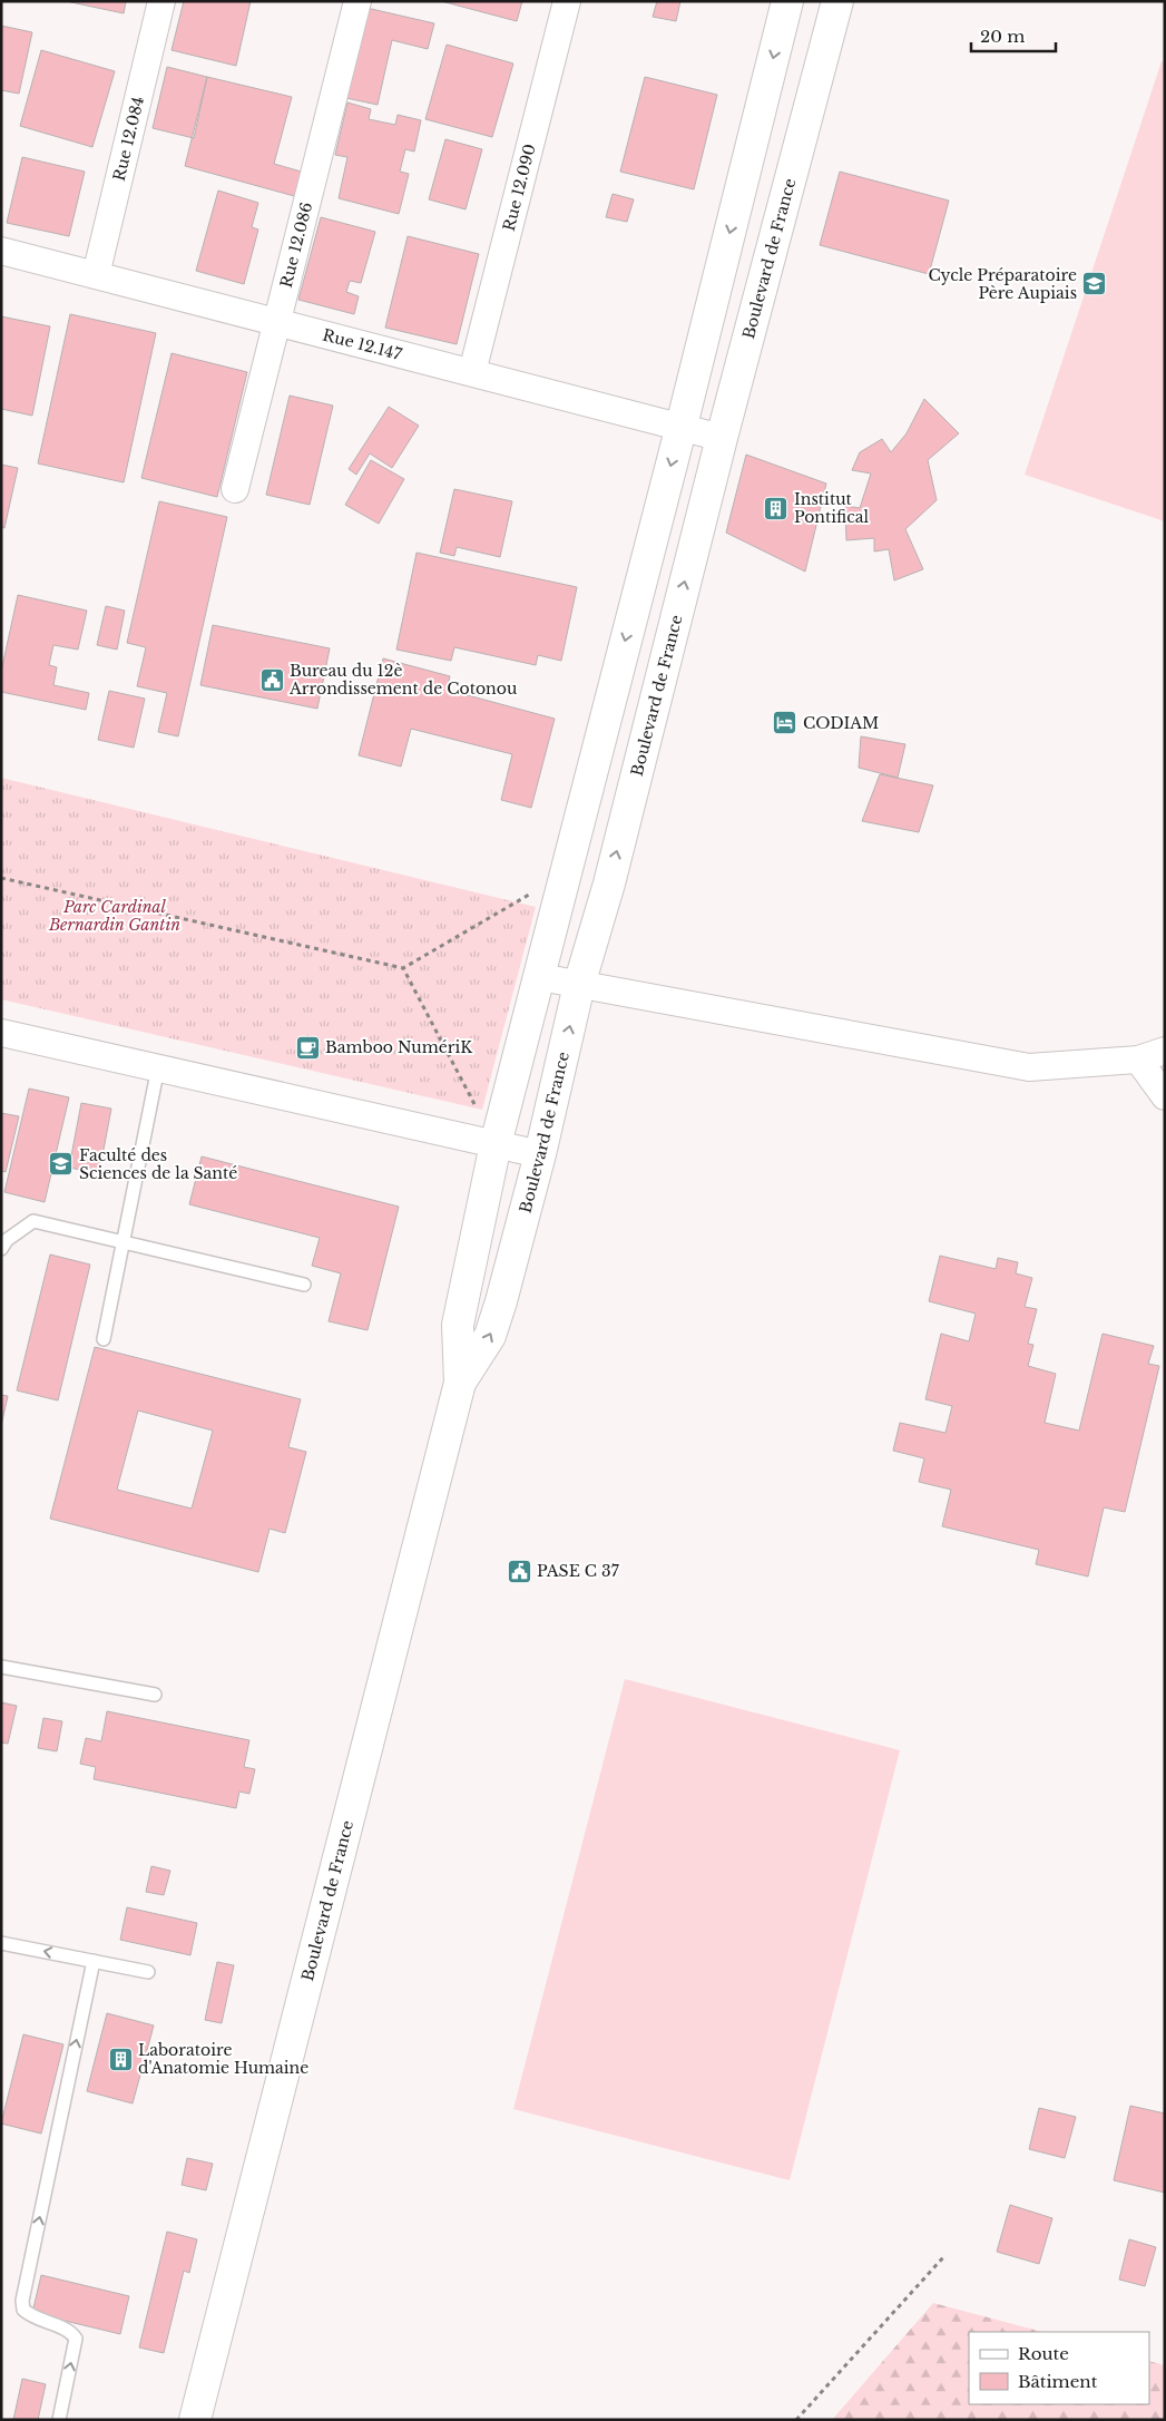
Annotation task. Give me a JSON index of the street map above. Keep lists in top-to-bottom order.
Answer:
{
  "streets": {
    "street": [
      "Rue 12.084",
      "Rue 12.090",
      "Rue 12.086",
      "Boulevard de France",
      "Rue 12.147"
    ]
  },
  "crossings": [
    ["Rue 12.084", "Rue 12.147"],
    ["Rue 12.090", "Rue 12.147"],
    ["Rue 12.086", "Rue 12.147"],
    ["Boulevard de France", "Rue 12.147"]
  ],
  "parks": ["Parc Cardinal Bernardin Gantin"],
  "places": {
    "school or university": ["Cycle Préparatoire Père Aupiais", "Faculté des Sciences de la Santé"],
    "building": ["Institut Pontifical", "Laboratoire d'Anatomie Humaine"],
    "public building": ["Bureau du 12è Arrondissement de Cotonou", "PASE C 37"],
    "hotel": ["CODIAM"],
    "cafe": ["Bamboo NumériK"]
  },
  "legend": ["Route", "Bâtiment"],
  "scale_bar": "20 m"
}
